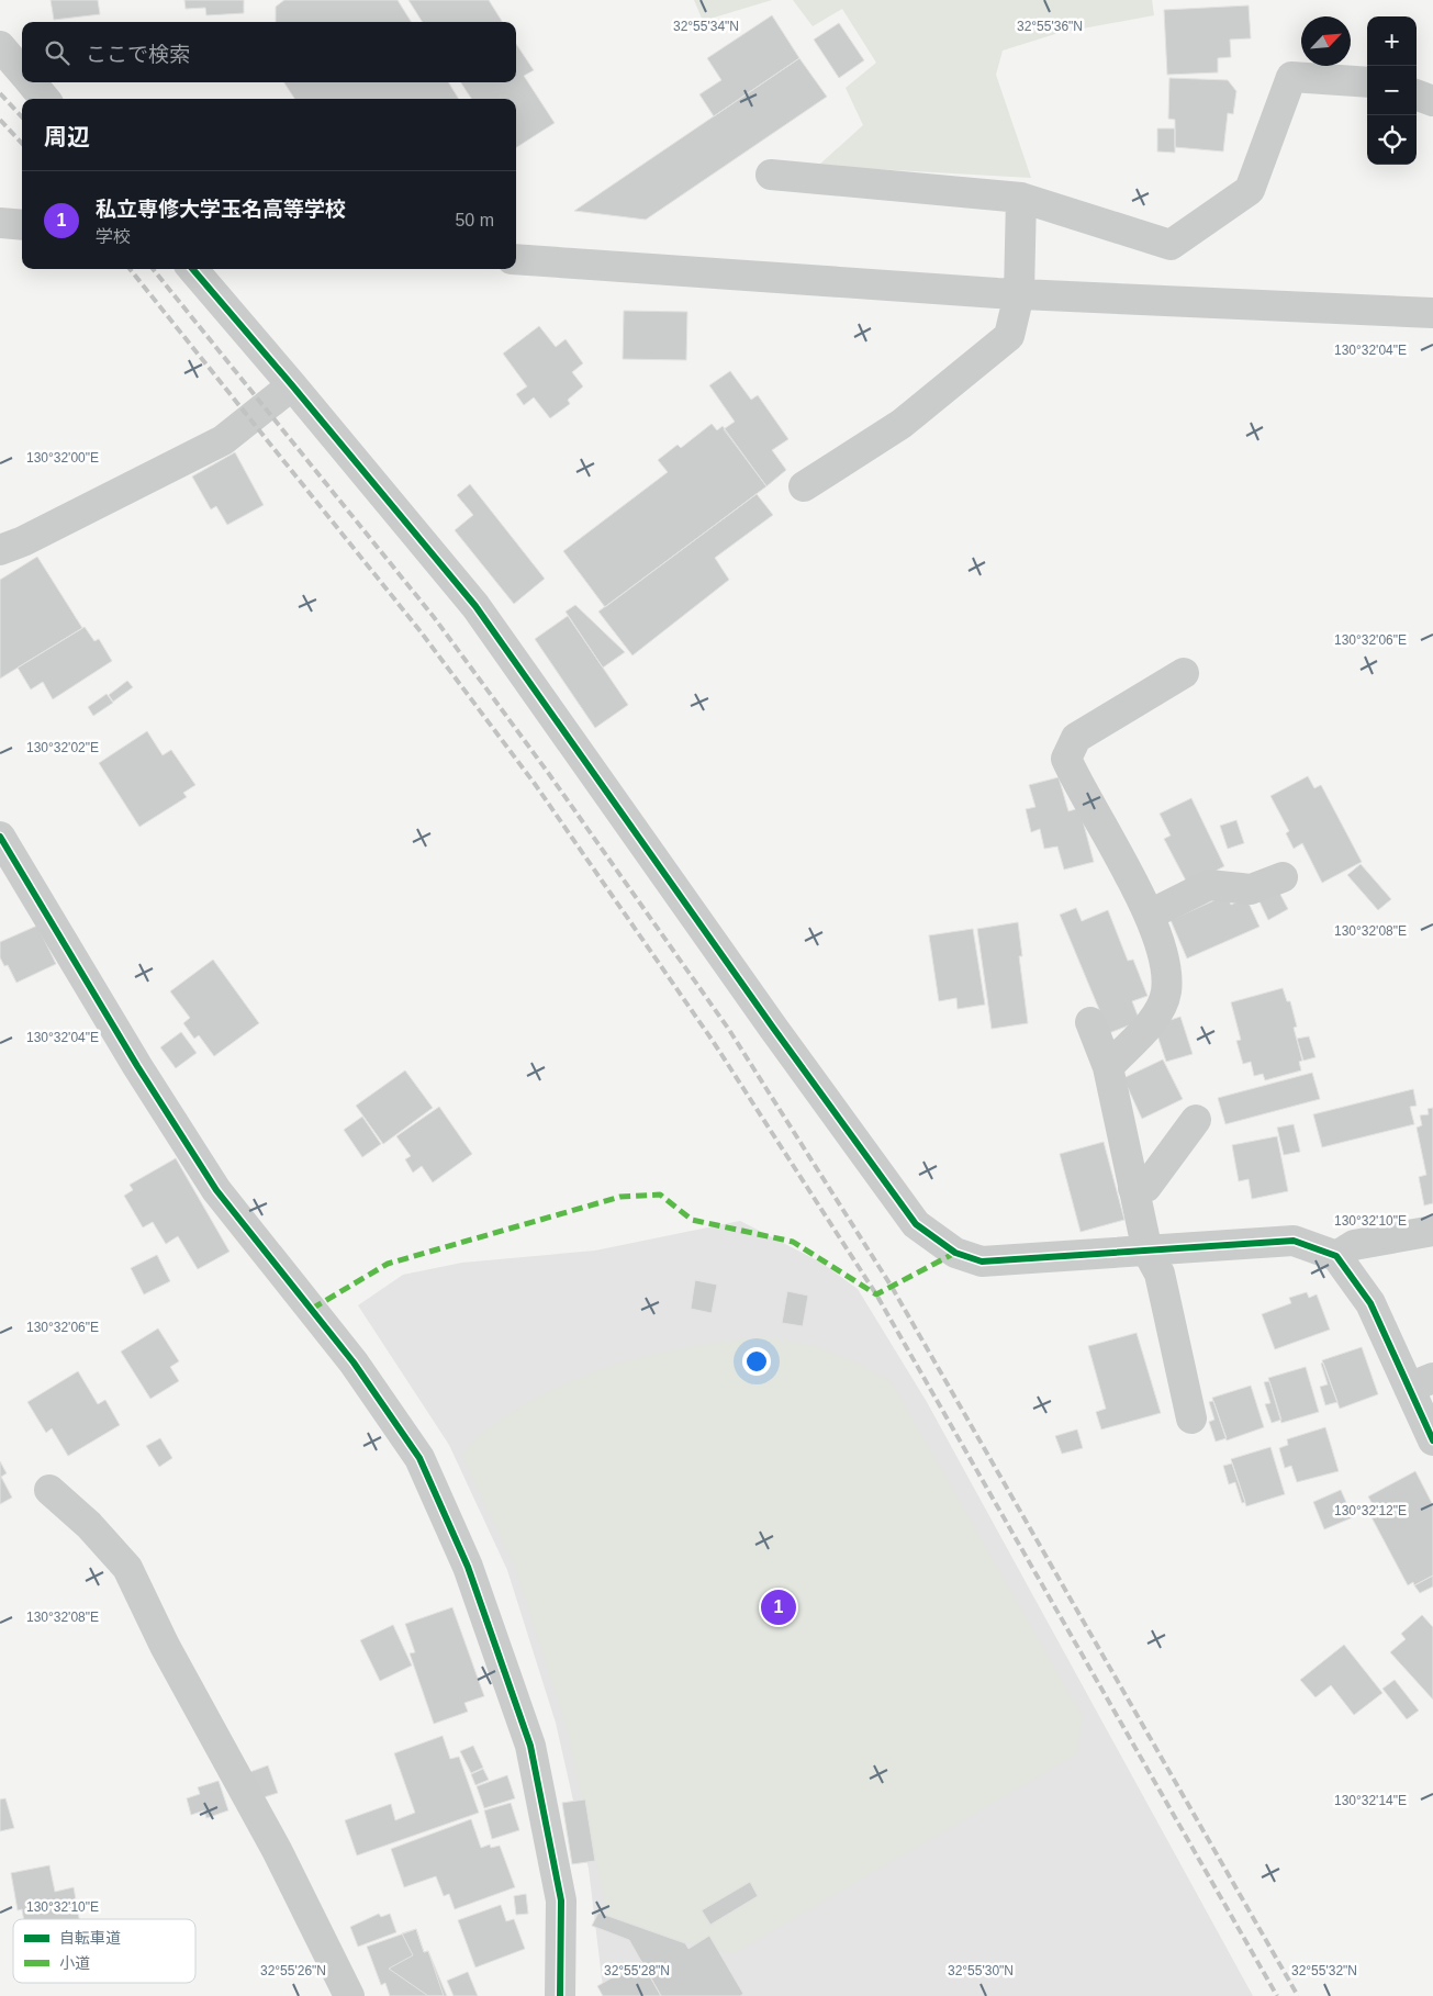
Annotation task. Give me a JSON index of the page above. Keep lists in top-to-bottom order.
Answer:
{
  "legend": ["自転車道", "小道"],
  "north": "top right",
  "page": {
    "map_buttons": ["+", "−"],
    "search": "ここで検索",
    "heading": "周辺",
    "list": [
      {
        "mark": "1",
        "name": "私立専修大学玉名高等学校",
        "note": "学校",
        "value": "50 m"
      }
    ],
    "pins": "1"
  },
  "coordinates": [
    "32°55'34\"N",
    "32°55'36\"N",
    "130°32'04\"E",
    "130°32'00\"E",
    "130°32'06\"E",
    "130°32'02\"E",
    "130°32'08\"E",
    "130°32'10\"E",
    "130°32'12\"E",
    "130°32'14\"E",
    "32°55'26\"N",
    "32°55'28\"N",
    "32°55'30\"N",
    "32°55'32\"N"
  ]
}
